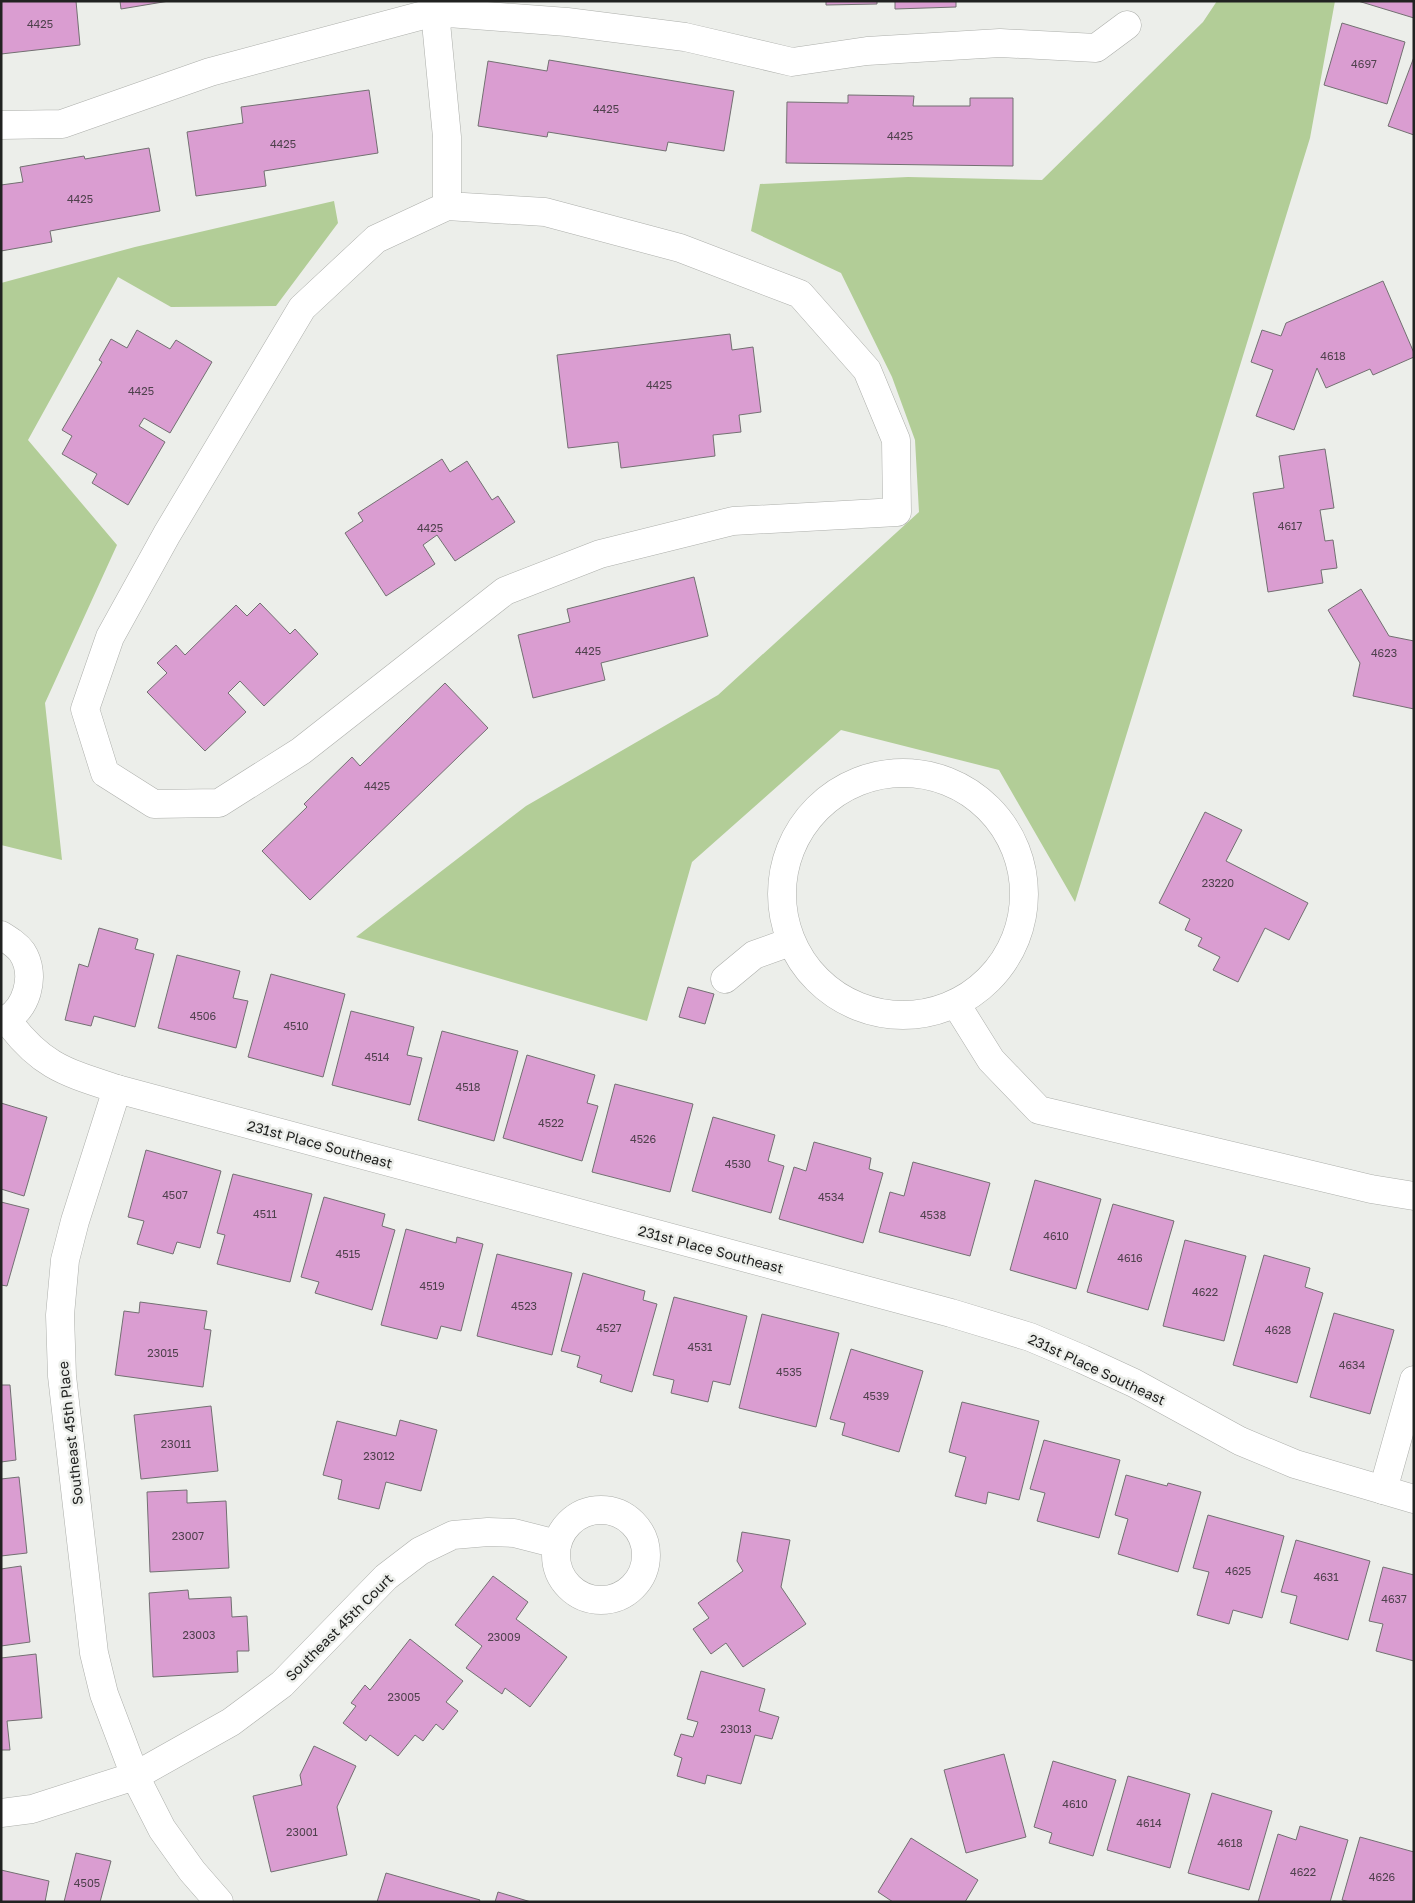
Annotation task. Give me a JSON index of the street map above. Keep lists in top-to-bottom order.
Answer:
{
  "streets": {
    "street": ["231st Place Southeast", "Southeast 45th Place", "Southeast 45th Court"]
  },
  "crossings": [
    ["231st Place Southeast", "Southeast 45th Place"],
    ["Southeast 45th Place", "Southeast 45th Court"]
  ],
  "house_numbers": [
    "4425",
    "4697",
    "4425",
    "4425",
    "4425",
    "4425",
    "4618",
    "4425",
    "4425",
    "4617",
    "4425",
    "4425",
    "4623",
    "4425",
    "23220",
    "4506",
    "4510",
    "4514",
    "4518",
    "4522",
    "4526",
    "4530",
    "4507",
    "4534",
    "4511",
    "4538",
    "4610",
    "4515",
    "4616",
    "4519",
    "4622",
    "4523",
    "4527",
    "4628",
    "4531",
    "23015",
    "4634",
    "4535",
    "4539",
    "23011",
    "23012",
    "23007",
    "4625",
    "4631",
    "4637",
    "23003",
    "23009",
    "23005",
    "23013",
    "4610",
    "4614",
    "23001",
    "4618",
    "4622",
    "4626",
    "4505"
  ]
}
